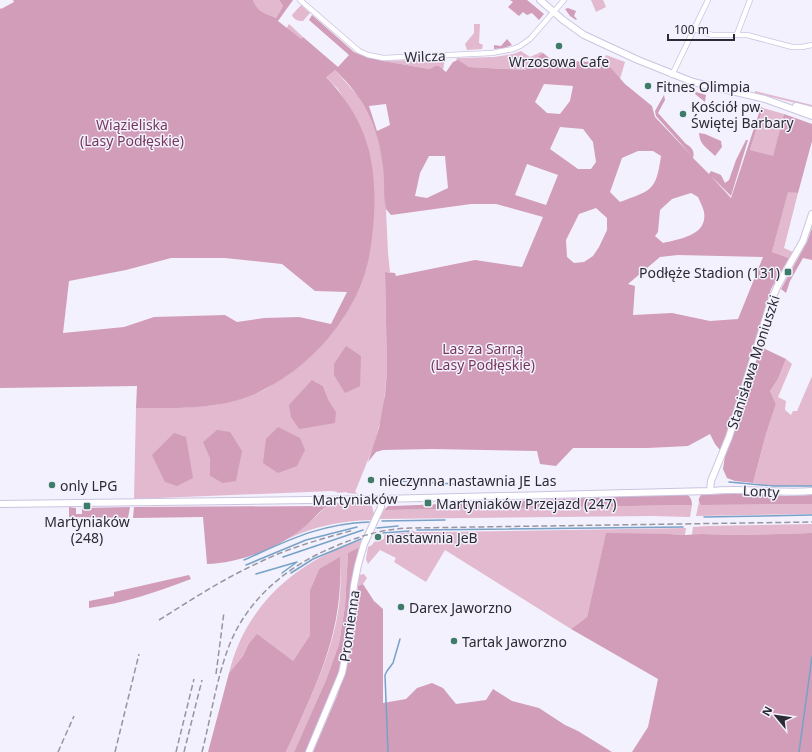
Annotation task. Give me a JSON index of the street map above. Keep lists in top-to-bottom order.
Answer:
{
  "streets": {
    "street": [
      "Wilcza",
      "Stanisława Moniuszki",
      "Lonty",
      "Martyniaków",
      "Promienna"
    ]
  },
  "crossings": [
    ["Stanisława Moniuszki", "Lonty"],
    ["Stanisława Moniuszki", "Martyniaków"],
    ["Lonty", "Martyniaków"],
    ["Martyniaków", "Promienna"]
  ],
  "parks": ["Wiązieliska (Lasy Podłęskie)", "Las za Sarną (Lasy Podłęskie)"],
  "places": {
    "other": [
      "Wrzosowa Cafe",
      "Fitnes Olimpia",
      "Kościół pw. Świętej Barbary",
      "nieczynna nastawnia JE Las",
      "only LPG",
      "nastawnia JeB",
      "Darex Jaworzno",
      "Tartak Jaworzno"
    ],
    "transit": ["Podłęże Stadion (131)", "Martyniaków Przejazd (247)", "Martyniaków (248)"]
  },
  "scale_bar": "100 m",
  "north": "top left"
}
